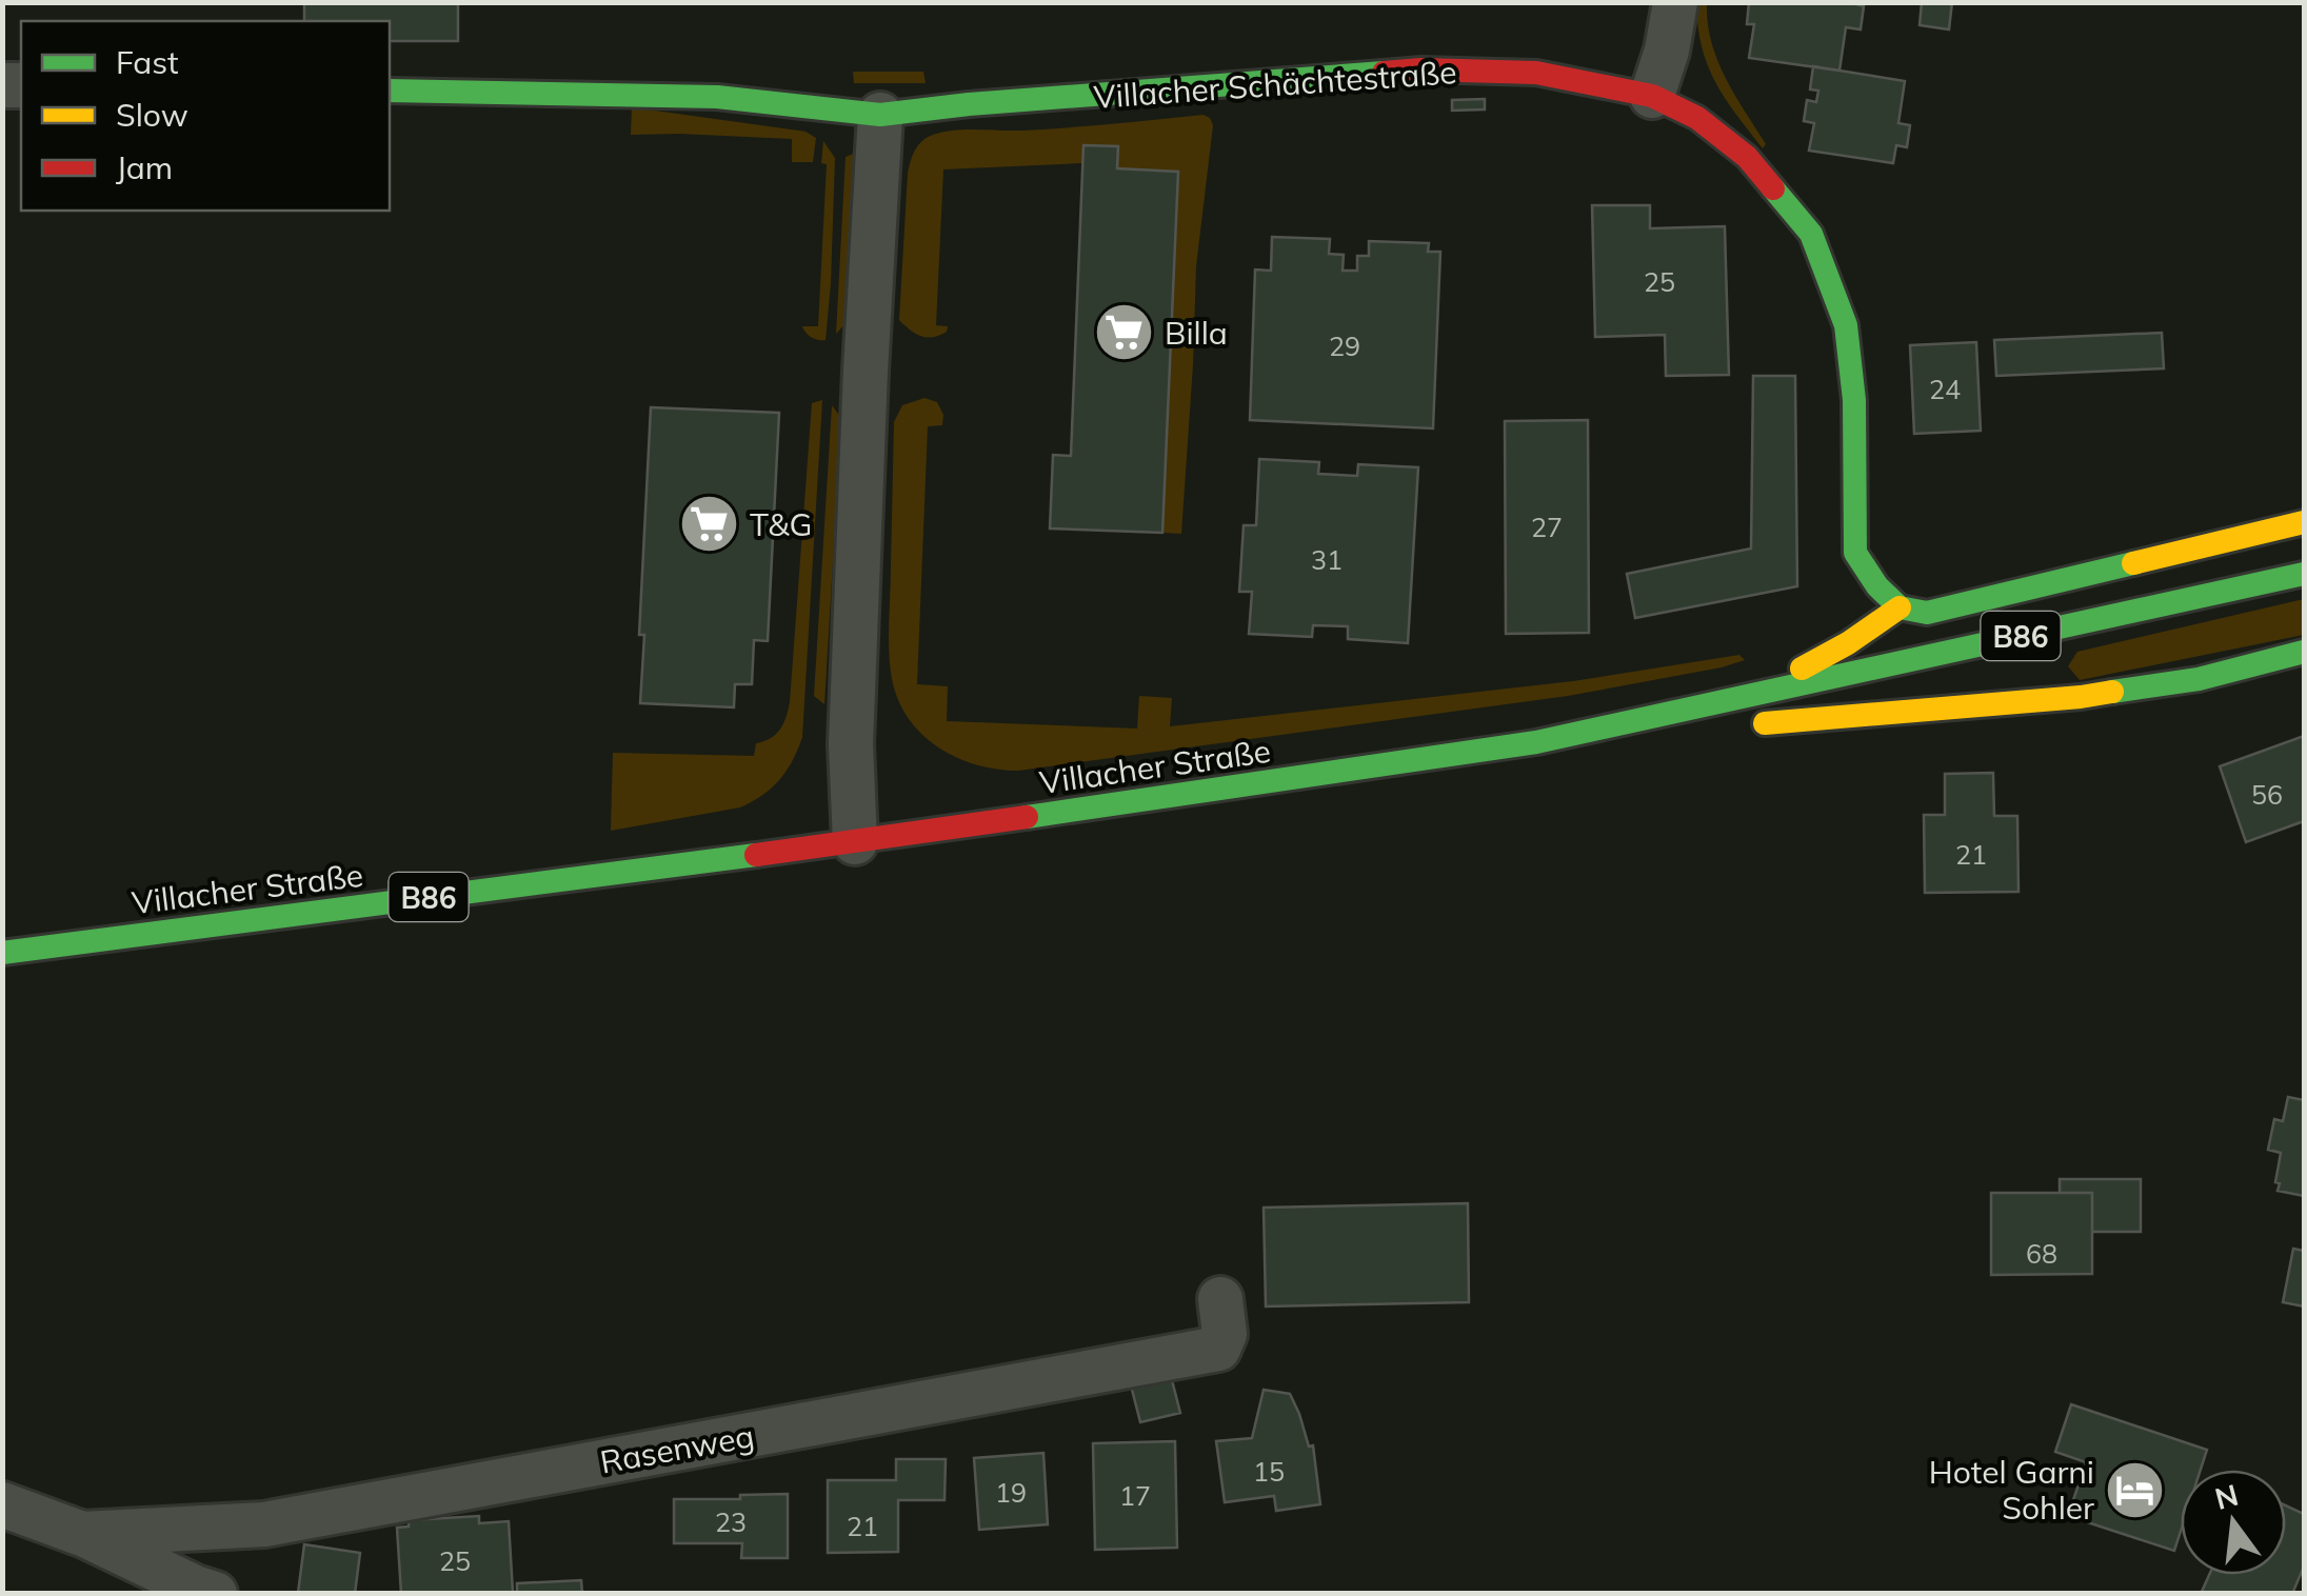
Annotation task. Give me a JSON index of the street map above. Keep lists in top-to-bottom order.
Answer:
{
  "streets": {
    "main road": ["Villacher Schächtestraße", "B86", "Villacher Straße"],
    "street": ["Rasenweg"]
  },
  "places": {
    "supermarket": ["Billa", "T&G"],
    "hotel": ["Hotel Garni Sohler"]
  },
  "house_numbers": [
    "25",
    "29",
    "24",
    "27",
    "31",
    "56",
    "21",
    "68",
    "15",
    "19",
    "17",
    "23",
    "21",
    "25"
  ],
  "legend": ["Fast", "Slow", "Jam"],
  "north": "top"
}
